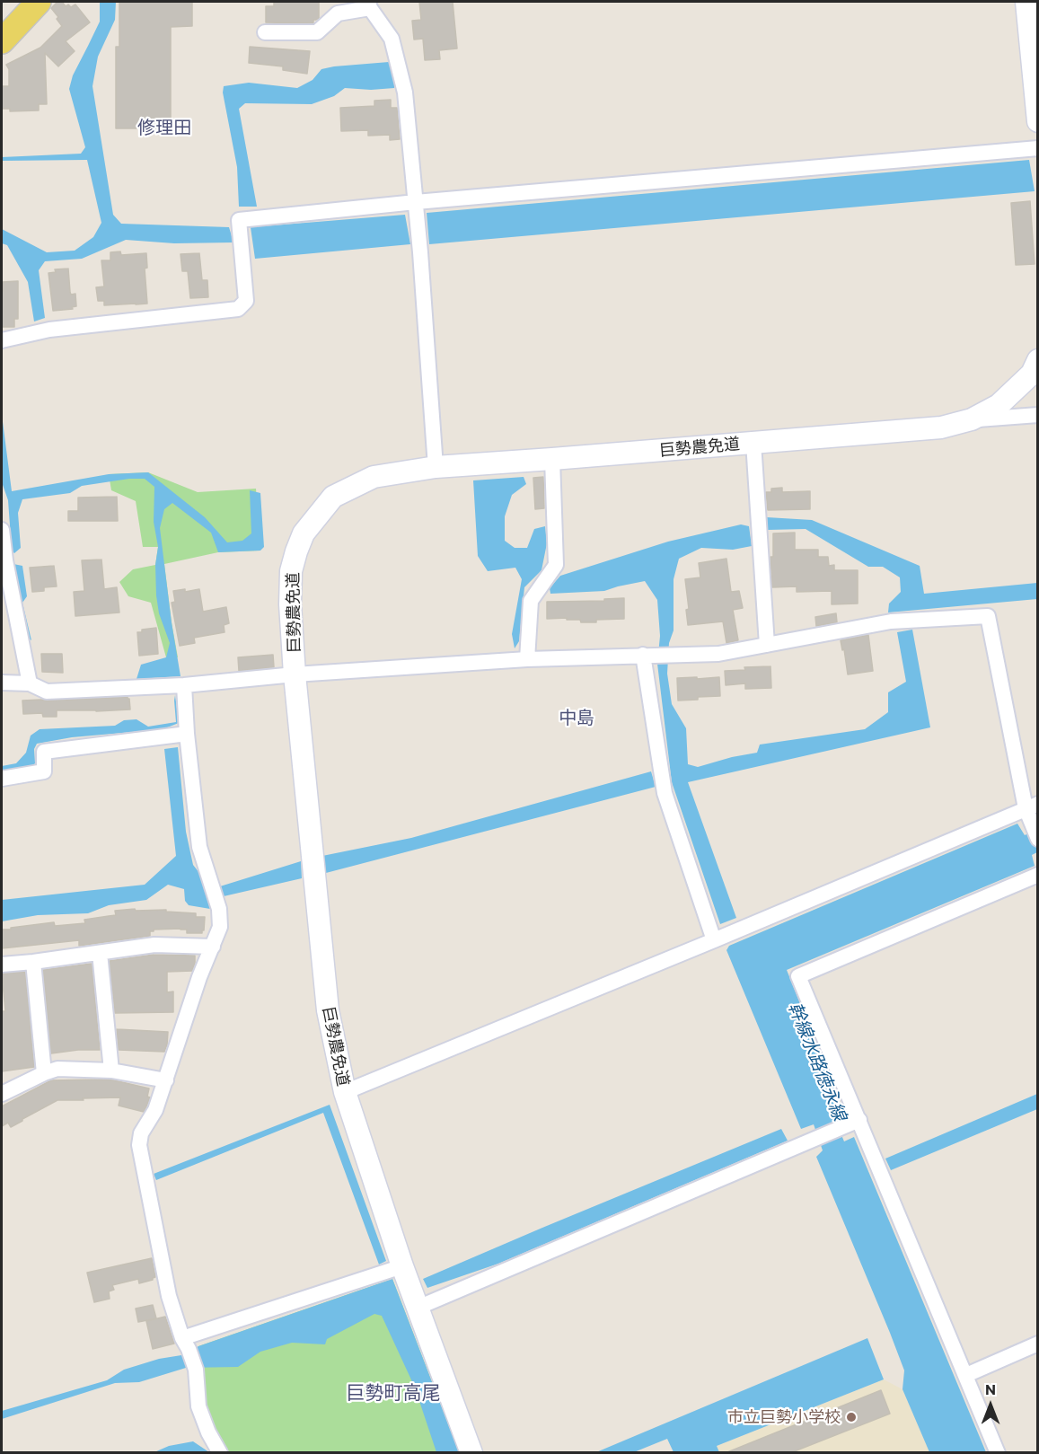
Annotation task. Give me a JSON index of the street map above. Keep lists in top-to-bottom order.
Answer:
{
  "streets": {
    "street": ["巨勢農免道"]
  },
  "districts": ["修理田", "中島", "巨勢町高尾"],
  "water": ["幹線水路徳永線"],
  "places": ["市立巨勢小学校"],
  "north": "top"
}
